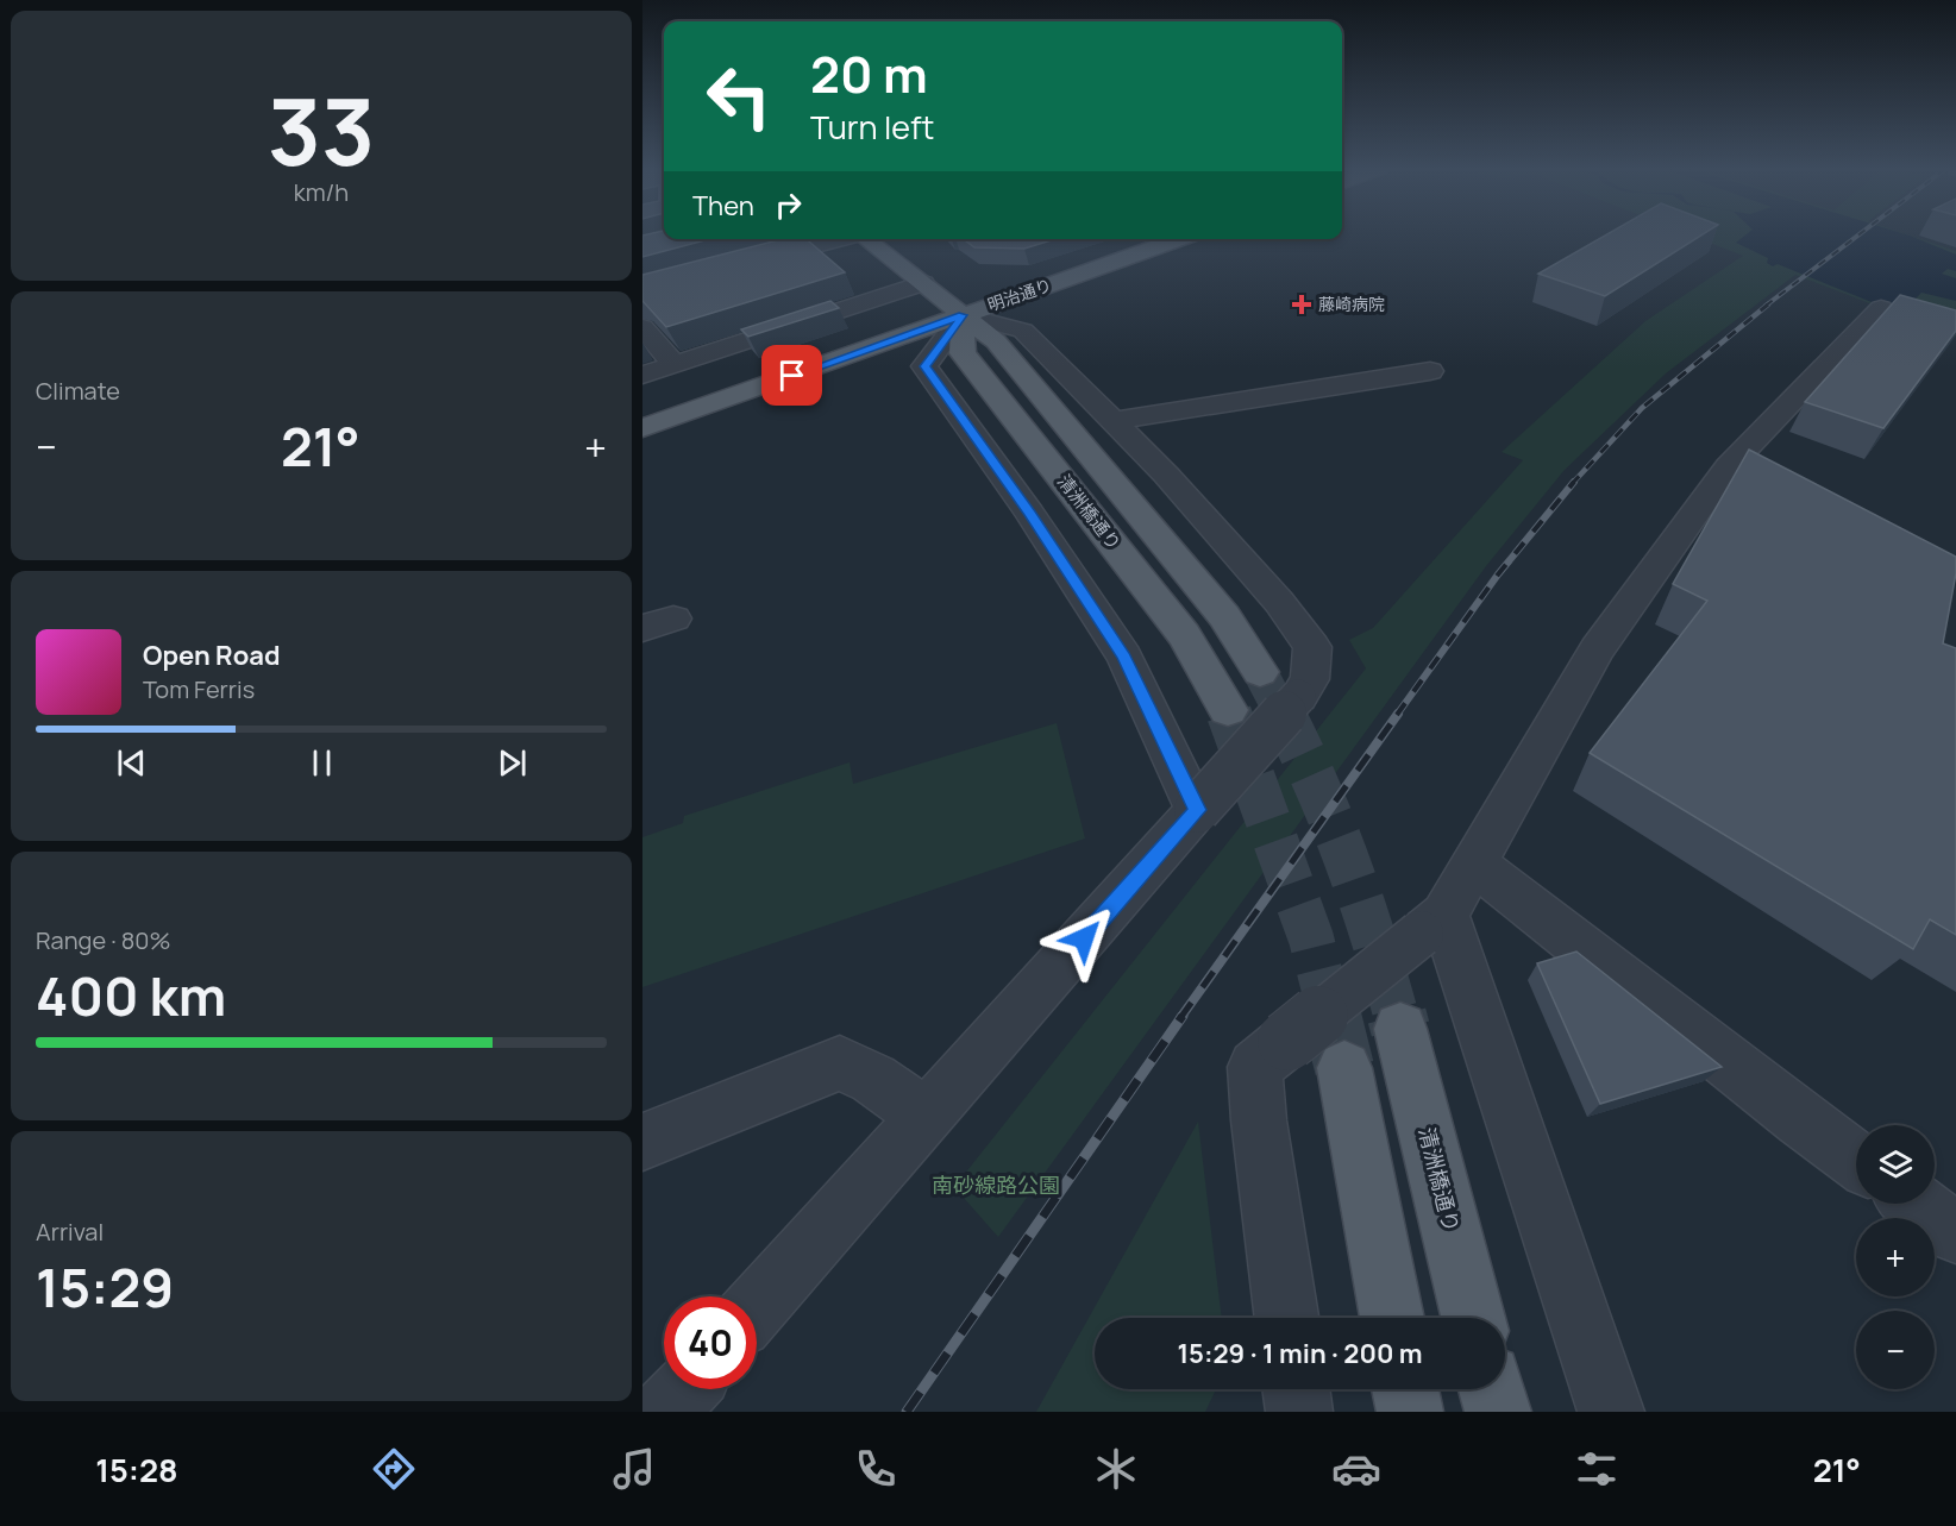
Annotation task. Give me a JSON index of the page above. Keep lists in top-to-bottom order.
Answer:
{
  "streets": {
    "main road": ["明治通り", "清洲橋通り"]
  },
  "crossings": [
    ["明治通り", "清洲橋通り"]
  ],
  "parks": ["南砂線路公園"],
  "places": {
    "health": ["藤崎病院"]
  },
  "page": {
    "tile": [
      ["33", "km/h"],
      "Climate",
      ["Range · 80%", "400 km"],
      ["Arrival", "15:29"]
    ],
    "turn": ["20 m", "Turn left"],
    "then": "Then",
    "heat": ["−", "21°", "+"],
    "song": ["Open Road", "Tom Ferris"],
    "map_buttons": ["+", "−"],
    "limit": "40",
    "trip": "15:29 · 1 min · 200 m",
    "tabs": ["15:28", "21°"]
  }
}
